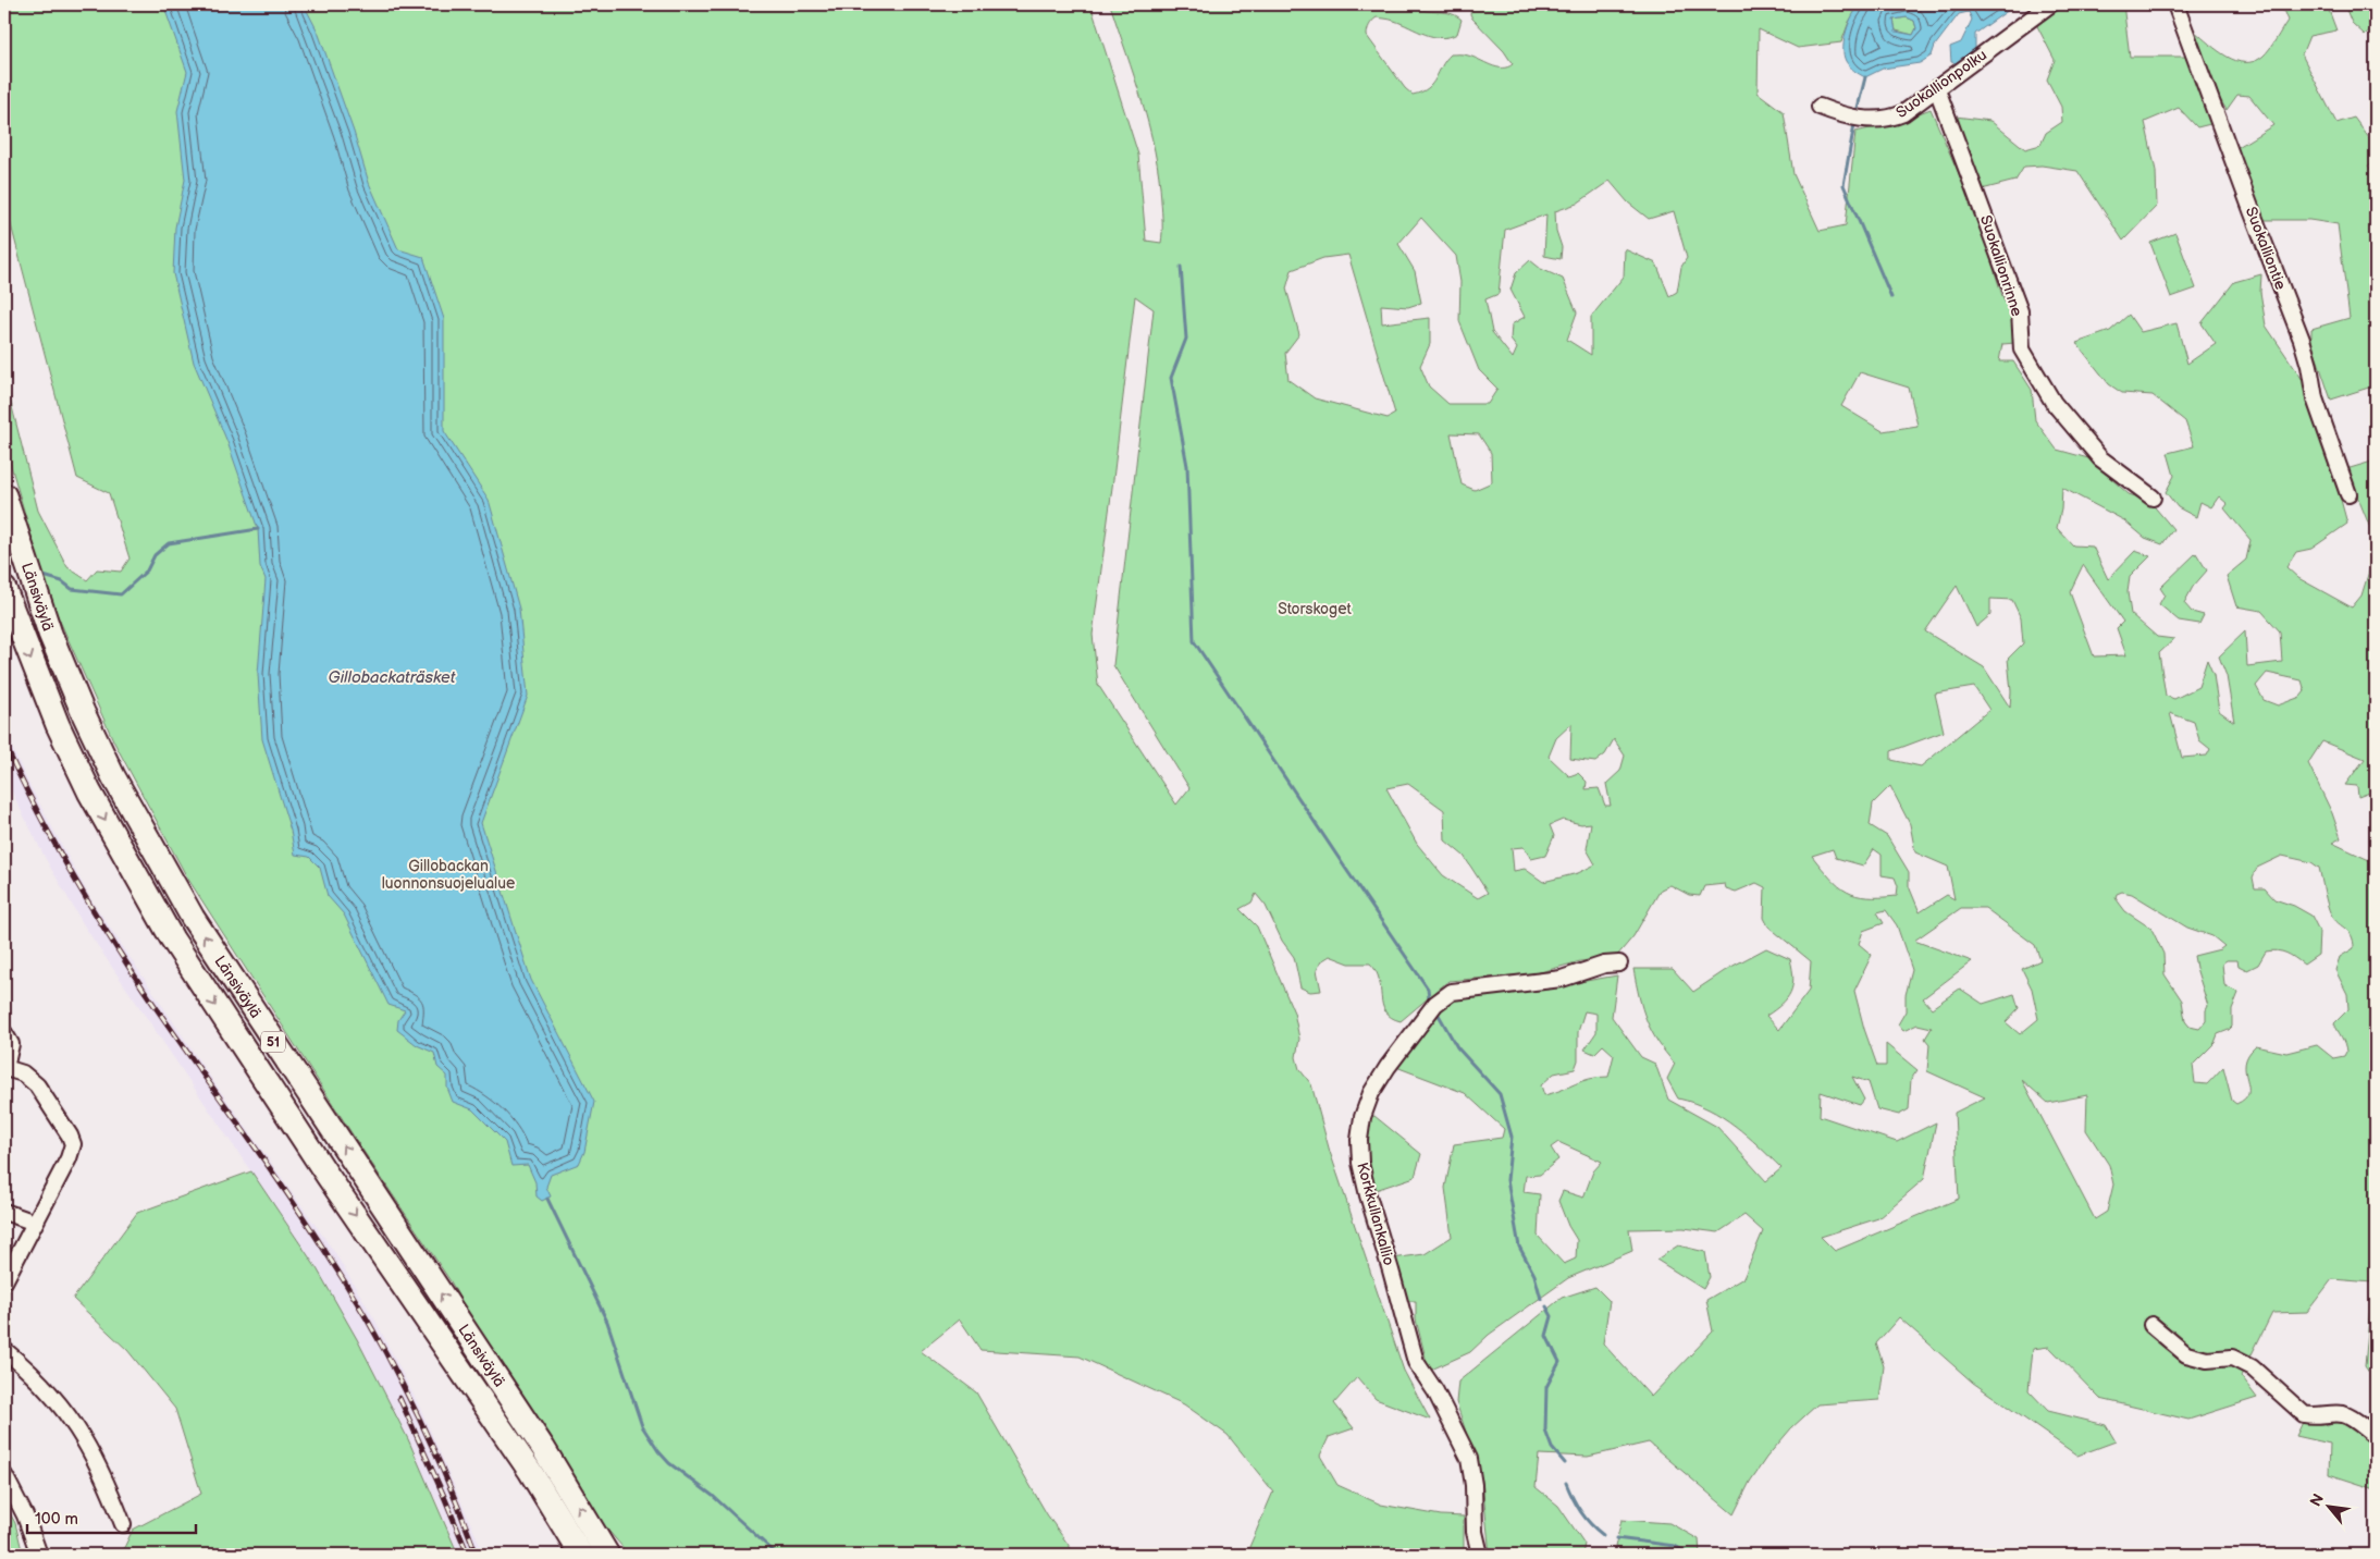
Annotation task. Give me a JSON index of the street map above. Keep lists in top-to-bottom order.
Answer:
{
  "streets": {
    "highway": ["Länsiväylä", "51"],
    "street": [
      "Suokallionpolku",
      "Suokalliontie",
      "Suokallionrinne",
      "Korkkullankallio"
    ]
  },
  "crossings": [
    ["Suokallionpolku", "Suokallionrinne"]
  ],
  "water": ["Gillobackaträsket"],
  "parks": ["Storskoget", "Gillobackan luonnonsuojelualue"],
  "scale_bar": "100 m",
  "north": "top left"
}
